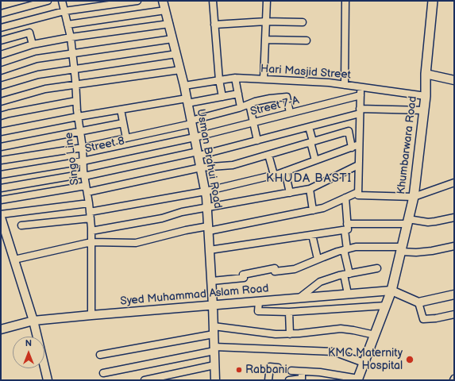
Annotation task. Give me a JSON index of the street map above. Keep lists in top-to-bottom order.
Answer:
{
  "streets": {
    "main road": ["Khumbarwara Road"],
    "street": [
      "Hari Masjid Street",
      "Street 7-A",
      "Street 8",
      "Singo Line",
      "Usman Brahui Road",
      "Syed Muhammad Aslam Road"
    ]
  },
  "crossings": [
    ["Hari Masjid Street", "Khumbarwara Road"],
    ["Hari Masjid Street", "Usman Brahui Road"],
    ["Street 7-A", "Street 8"],
    ["Street 7-A", "Usman Brahui Road"],
    ["Street 8", "Singo Line"],
    ["Street 8", "Usman Brahui Road"],
    ["Khumbarwara Road", "Syed Muhammad Aslam Road"],
    ["Singo Line", "Syed Muhammad Aslam Road"],
    ["Usman Brahui Road", "Syed Muhammad Aslam Road"]
  ],
  "districts": ["KHUDA BASTI"],
  "places": ["KMC Maternity Hospital", "Rabbani"],
  "north": "top"
}
